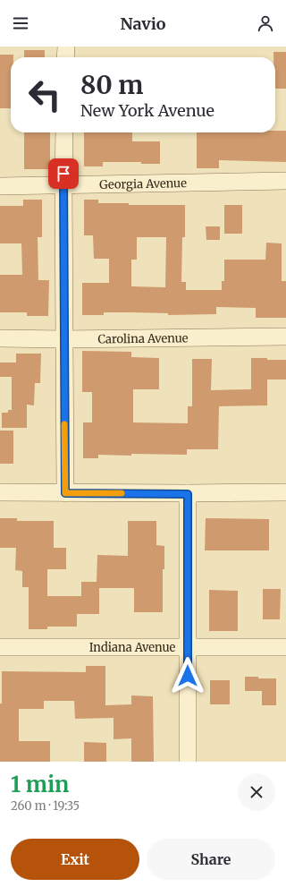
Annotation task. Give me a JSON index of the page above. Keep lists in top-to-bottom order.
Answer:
{
  "streets": {
    "street": ["Georgia Avenue", "Carolina Avenue", "Indiana Avenue"]
  },
  "page": {
    "header": "Navio",
    "turn": ["80 m", "New York Avenue"],
    "heading": ["1 min", "260 m · 19:35"],
    "buttons": ["Exit", "Share"]
  }
}
